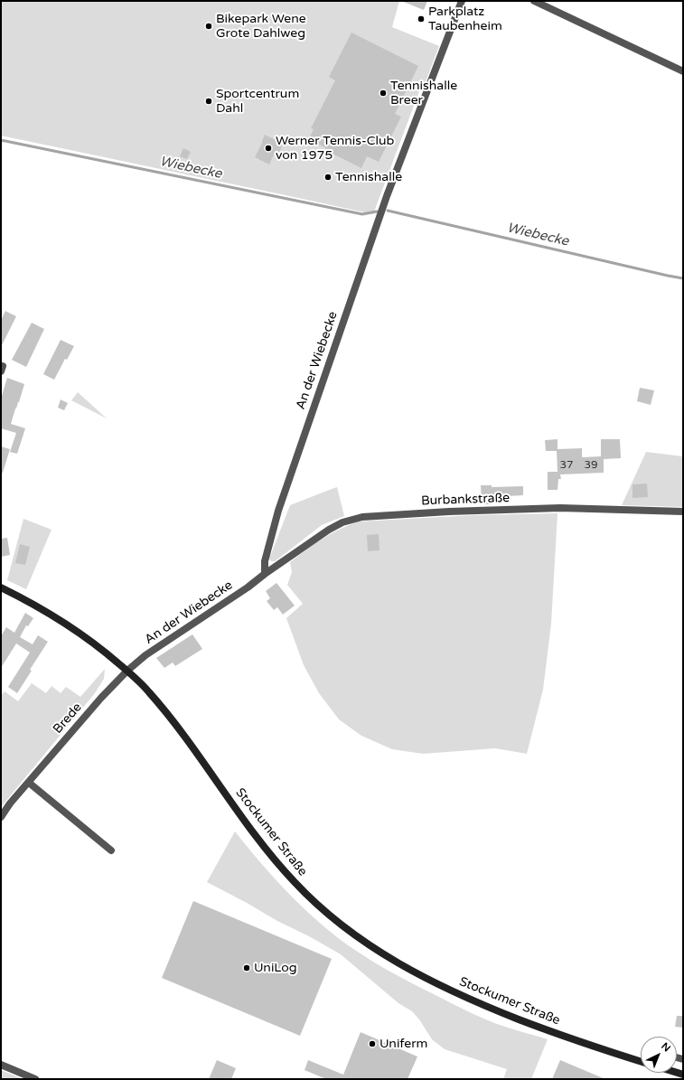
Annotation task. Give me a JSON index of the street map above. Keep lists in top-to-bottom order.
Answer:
{
  "streets": {
    "main road": ["Stockumer Straße"],
    "street": ["An der Wiebecke", "Burbankstraße", "Brede"]
  },
  "crossings": [
    ["An der Wiebecke", "Burbankstraße"],
    ["An der Wiebecke", "Brede"],
    ["An der Wiebecke", "Stockumer Straße"],
    ["Brede", "Stockumer Straße"]
  ],
  "water": ["Wiebecke"],
  "places": [
    "Parkplatz Taubenheim",
    "Bikepark Wene Grote Dahlweg",
    "Tennishalle Breer",
    "Sportcentrum Dahl",
    "Werner Tennis-Club von 1975",
    "Tennishalle",
    "UniLog",
    "Uniferm"
  ],
  "house_numbers": ["37", "39"],
  "north": "top right"
}
